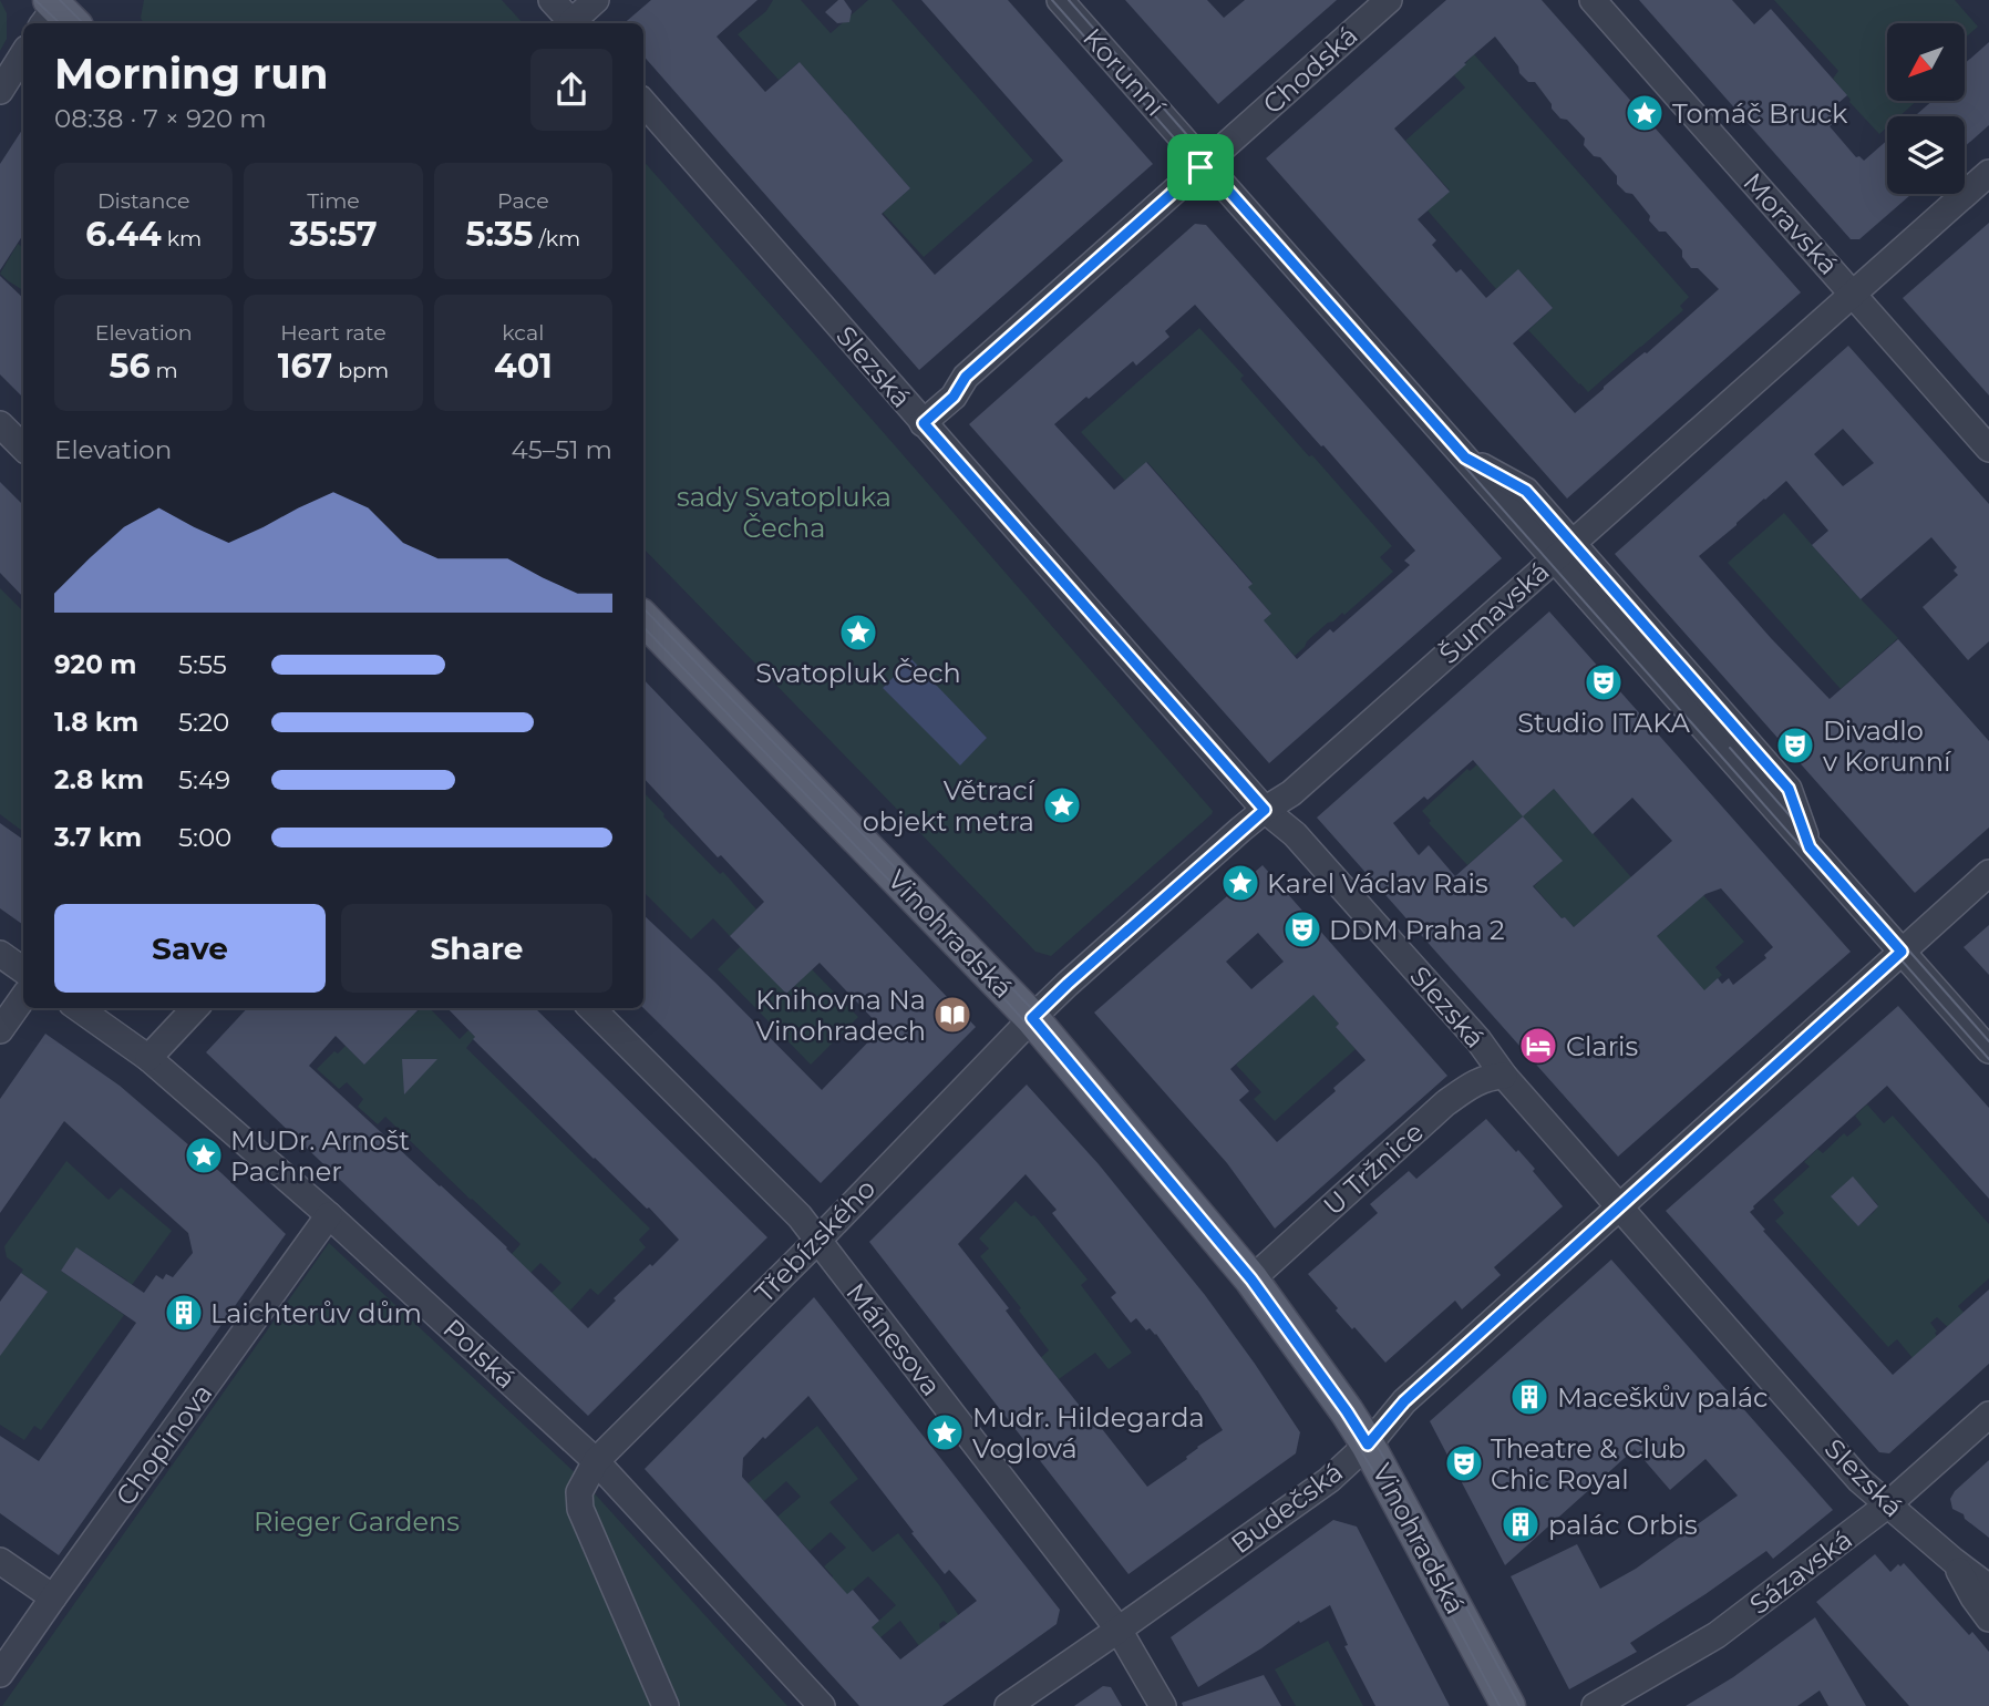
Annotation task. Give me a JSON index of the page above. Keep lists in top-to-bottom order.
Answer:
{
  "streets": {
    "main road": ["Vinohradská"],
    "street": [
      "Chodská",
      "Korunní",
      "Moravská",
      "Slezská",
      "Šumavská",
      "U Tržnice",
      "Třebízského",
      "Mánesova",
      "Polská",
      "Chopinova",
      "Budečská",
      "Sázavská"
    ]
  },
  "crossings": [
    ["Chodská", "Korunní"],
    ["Chodská", "Slezská"],
    ["Korunní", "Šumavská"],
    ["Korunní", "Budečská"],
    ["Moravská", "Šumavská"],
    ["Slezská", "Šumavská"],
    ["Slezská", "U Tržnice"],
    ["Slezská", "Budečská"],
    ["Slezská", "Sázavská"],
    ["Šumavská", "Vinohradská"],
    ["Šumavská", "Třebízského"],
    ["Vinohradská", "U Tržnice"],
    ["Vinohradská", "Třebízského"],
    ["Vinohradská", "Budečská"],
    ["Třebízského", "Mánesova"],
    ["Třebízského", "Polská"],
    ["Mánesova", "Budečská"],
    ["Polská", "Chopinova"]
  ],
  "parks": ["sady Svatopluka Čecha", "Rieger Gardens"],
  "places": {
    "place": [
      "Tomáč Bruck",
      "Svatopluk Čech",
      "Větrací objekt metra",
      "Karel Václav Rais",
      "MUDr. Arnošt Pachner",
      "Mudr. Hildegarda Voglová"
    ],
    "theatre": [
      "Studio ITAKA",
      "Divadlo v Korunní",
      "DDM Praha 2",
      "Theatre & Club Chic Royal"
    ],
    "library": ["Knihovna Na Vinohradech"],
    "hotel": ["Claris"],
    "building": ["Laichterův dům", "Maceškův palác", "palác Orbis"]
  },
  "north": "bottom left",
  "page": {
    "heading": ["Morning run", "08:38 · 7 × 920 m"],
    "stats": [
      ["Distance", "6.44 km"],
      ["Time", "35:57"],
      ["Pace", "5:35 /km"],
      ["Elevation", "56 m"],
      ["Heart rate", "167 bpm"],
      ["kcal", "401"]
    ],
    "chart": ["Elevation", "45–51 m"],
    "list": [
      {
        "name": "920 m",
        "note": "5:55"
      },
      {
        "name": "1.8 km",
        "note": "5:20"
      },
      {
        "name": "2.8 km",
        "note": "5:49"
      },
      {
        "name": "3.7 km",
        "note": "5:00"
      }
    ],
    "buttons": ["Save", "Share"]
  }
}
